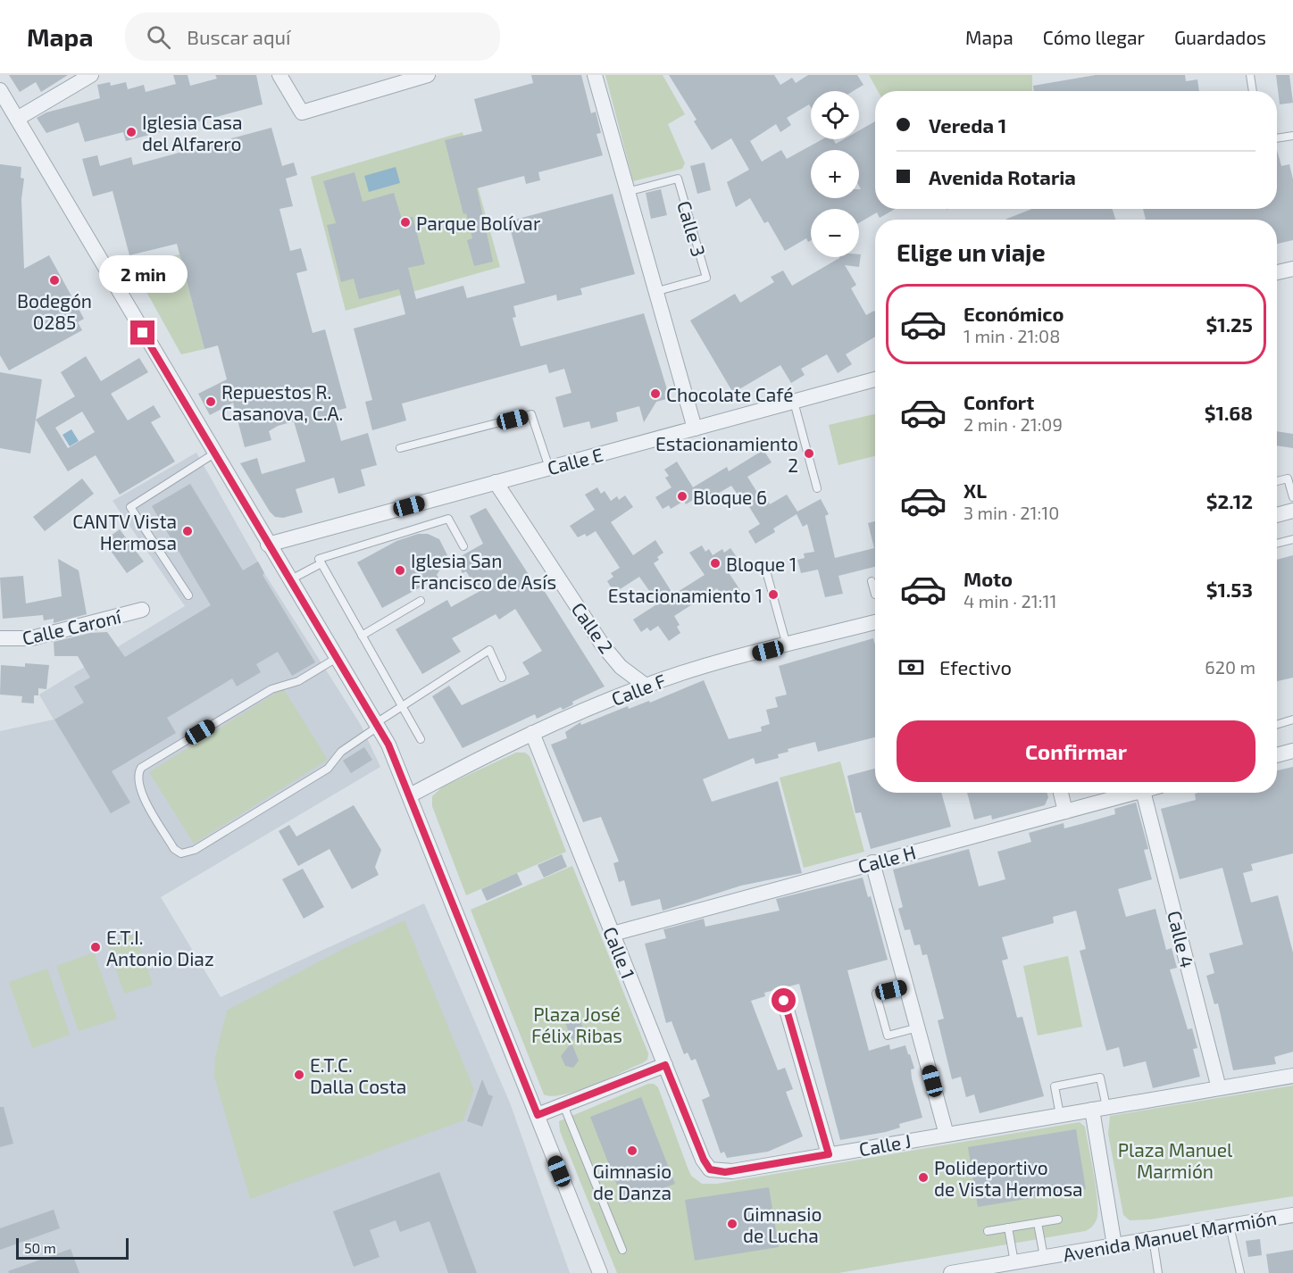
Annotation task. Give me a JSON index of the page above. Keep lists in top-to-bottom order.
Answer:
{
  "streets": {
    "street": [
      "Calle E",
      "Calle Caroní",
      "Calle 2",
      "Calle F",
      "Calle H",
      "Calle 4",
      "Calle 1",
      "Calle J",
      "Avenida Manuel Marmión"
    ],
    "lane": ["Calle 3"]
  },
  "crossings": [
    ["Calle E", "Calle 2"],
    ["Calle 2", "Calle F"],
    ["Calle F", "Calle 1"],
    ["Calle H", "Calle 1"],
    ["Calle 4", "Calle J"],
    ["Calle 1", "Calle J"]
  ],
  "parks": ["Plaza José Félix Ribas", "Plaza Manuel Marmión"],
  "places": [
    "Iglesia Casa del Alfarero",
    "Parque Bolívar",
    "Bodegón 0285",
    "Chocolate Café",
    "Repuestos R. Casanova, C.A.",
    "Estacionamiento 2",
    "Bloque 6",
    "CANTV Vista Hermosa",
    "Bloque 1",
    "Iglesia San Francisco de Asís",
    "Estacionamiento 1",
    "E.T.I. Antonio Diaz",
    "E.T.C. Dalla Costa",
    "Gimnasio de Danza",
    "Polideportivo de Vista Hermosa",
    "Gimnasio de Lucha"
  ],
  "scale_bar": "50 m",
  "page": {
    "header": "Mapa",
    "search": "Buscar aquí",
    "nav": ["Mapa", "Cómo llegar", "Guardados"],
    "map_buttons": ["+", "−"],
    "banner": ["Vereda 1", "Avenida Rotaria"],
    "heading": "Elige un viaje",
    "bubble": "2 min",
    "list": [
      {
        "name": "Económico",
        "note": "1 min · 21:08",
        "value": "$1.25"
      },
      {
        "name": "Confort",
        "note": "2 min · 21:09",
        "value": "$1.68"
      },
      {
        "name": "XL",
        "note": "3 min · 21:10",
        "value": "$2.12"
      },
      {
        "name": "Moto",
        "note": "4 min · 21:11",
        "value": "$1.53"
      }
    ],
    "pay": ["Efectivo", "620 m"],
    "buttons": "Confirmar",
    "scale": "50 m"
  }
}
